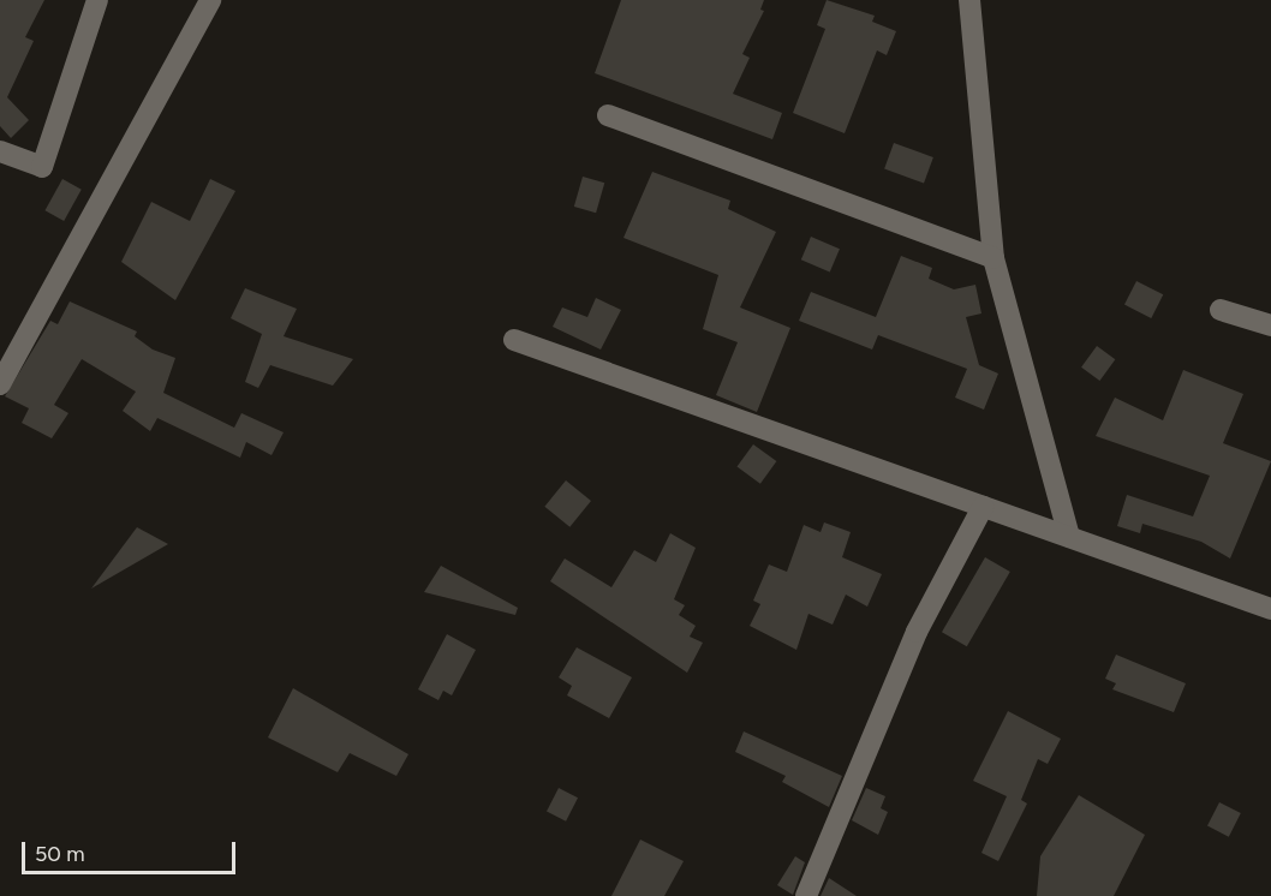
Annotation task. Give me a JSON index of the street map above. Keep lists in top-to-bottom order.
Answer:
{
  "scale_bar": "50 m"
}
